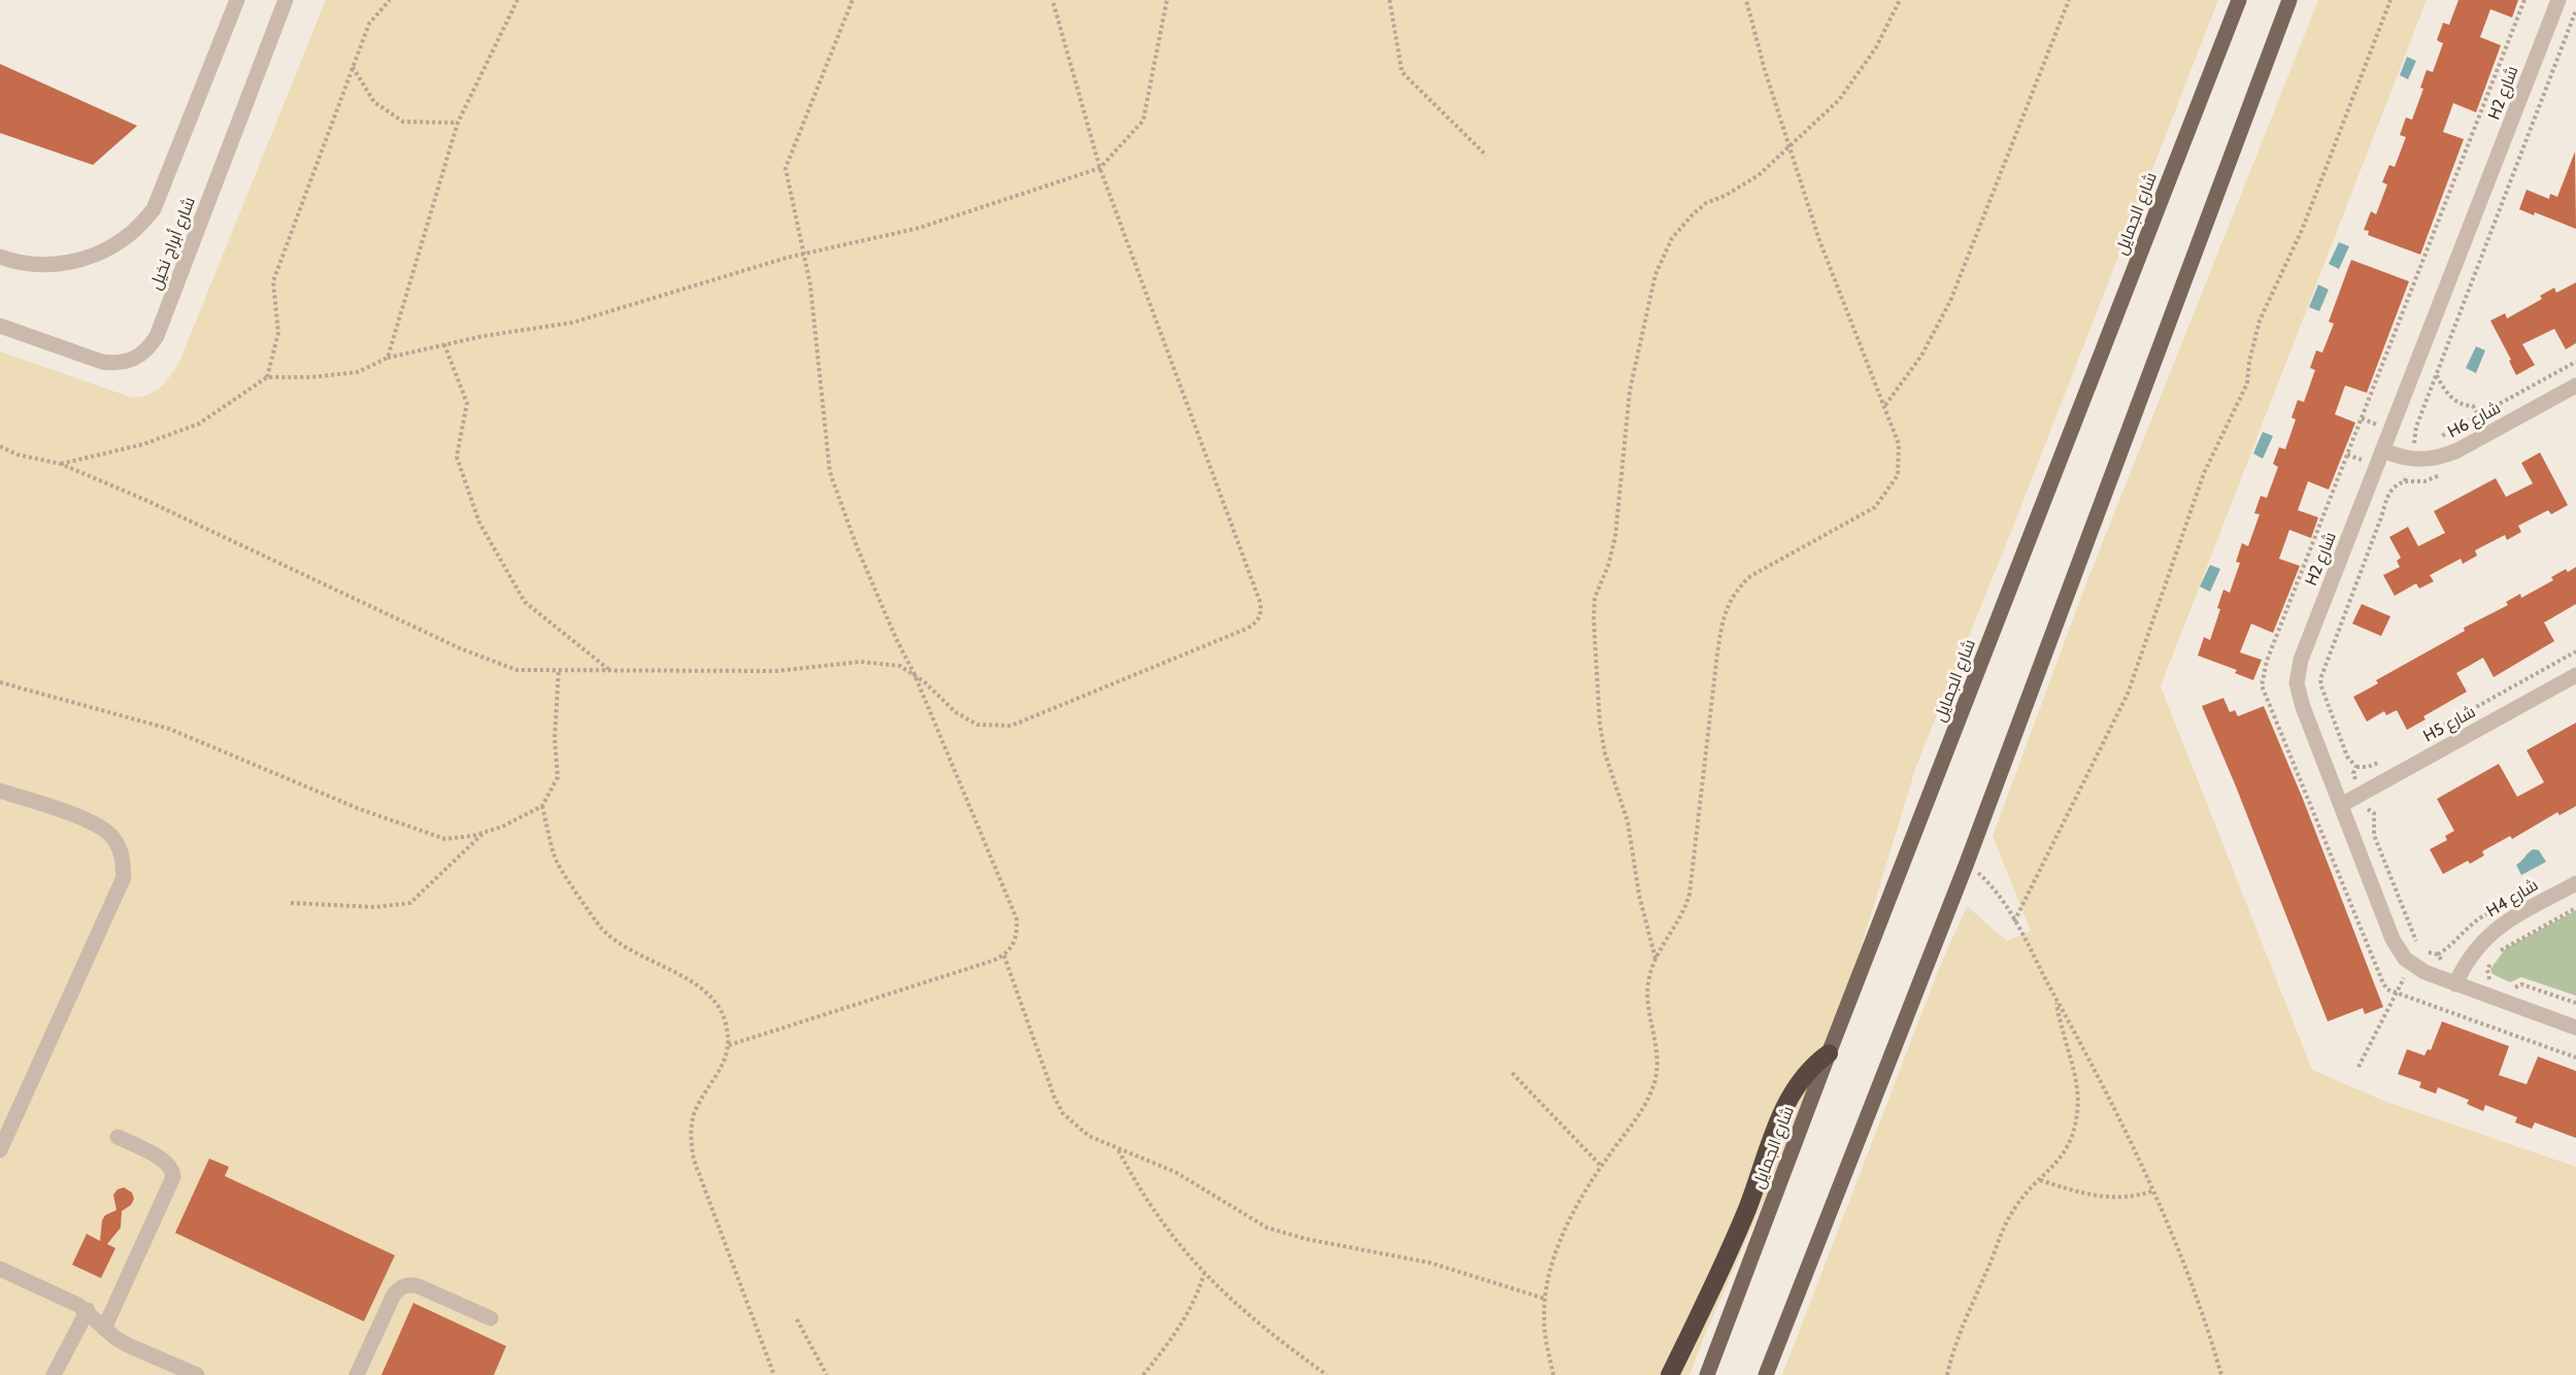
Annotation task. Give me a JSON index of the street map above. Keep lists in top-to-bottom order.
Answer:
{
  "streets": {
    "main road": ["شارع الجمايل"],
    "street": [
      "H2 شارع",
      "شارع أبراج نخيل",
      "H6 شارع",
      "H5 شارع",
      "H4 شارع"
    ]
  },
  "crossings": [
    ["H2 شارع", "H6 شارع"],
    ["H2 شارع", "H5 شارع"],
    ["H2 شارع", "H4 شارع"]
  ]
}
